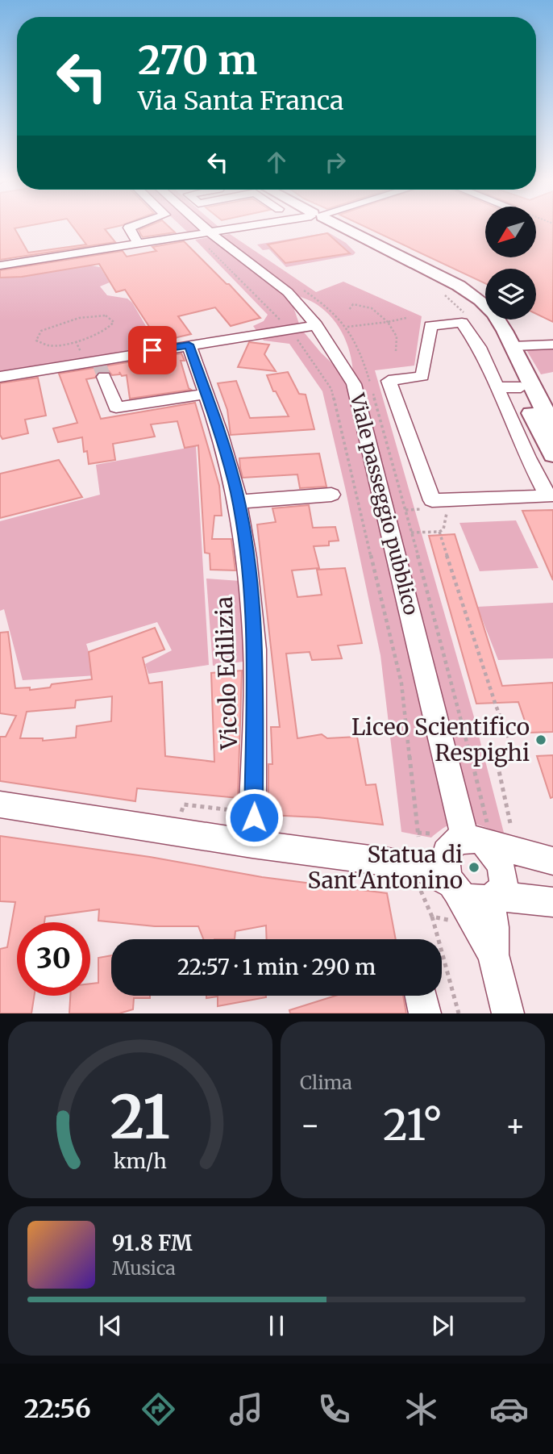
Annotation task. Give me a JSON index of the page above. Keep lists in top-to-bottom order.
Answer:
{
  "streets": {
    "street": ["Viale passeggio pubblico", "Vicolo Edilizia"]
  },
  "places": ["Liceo Scientifico Respighi", "Statua di Sant'Antonino"],
  "north": "bottom left",
  "page": {
    "turn": ["270 m", "Via Santa Franca"],
    "limit": "30",
    "trip": "22:57 · 1 min · 290 m",
    "tile": "Clima",
    "heat": ["−", "21°", "+"],
    "song": ["91.8 FM", "Musica"],
    "tabs": "22:56",
    "gauge": ["21", "km/h"]
  }
}
